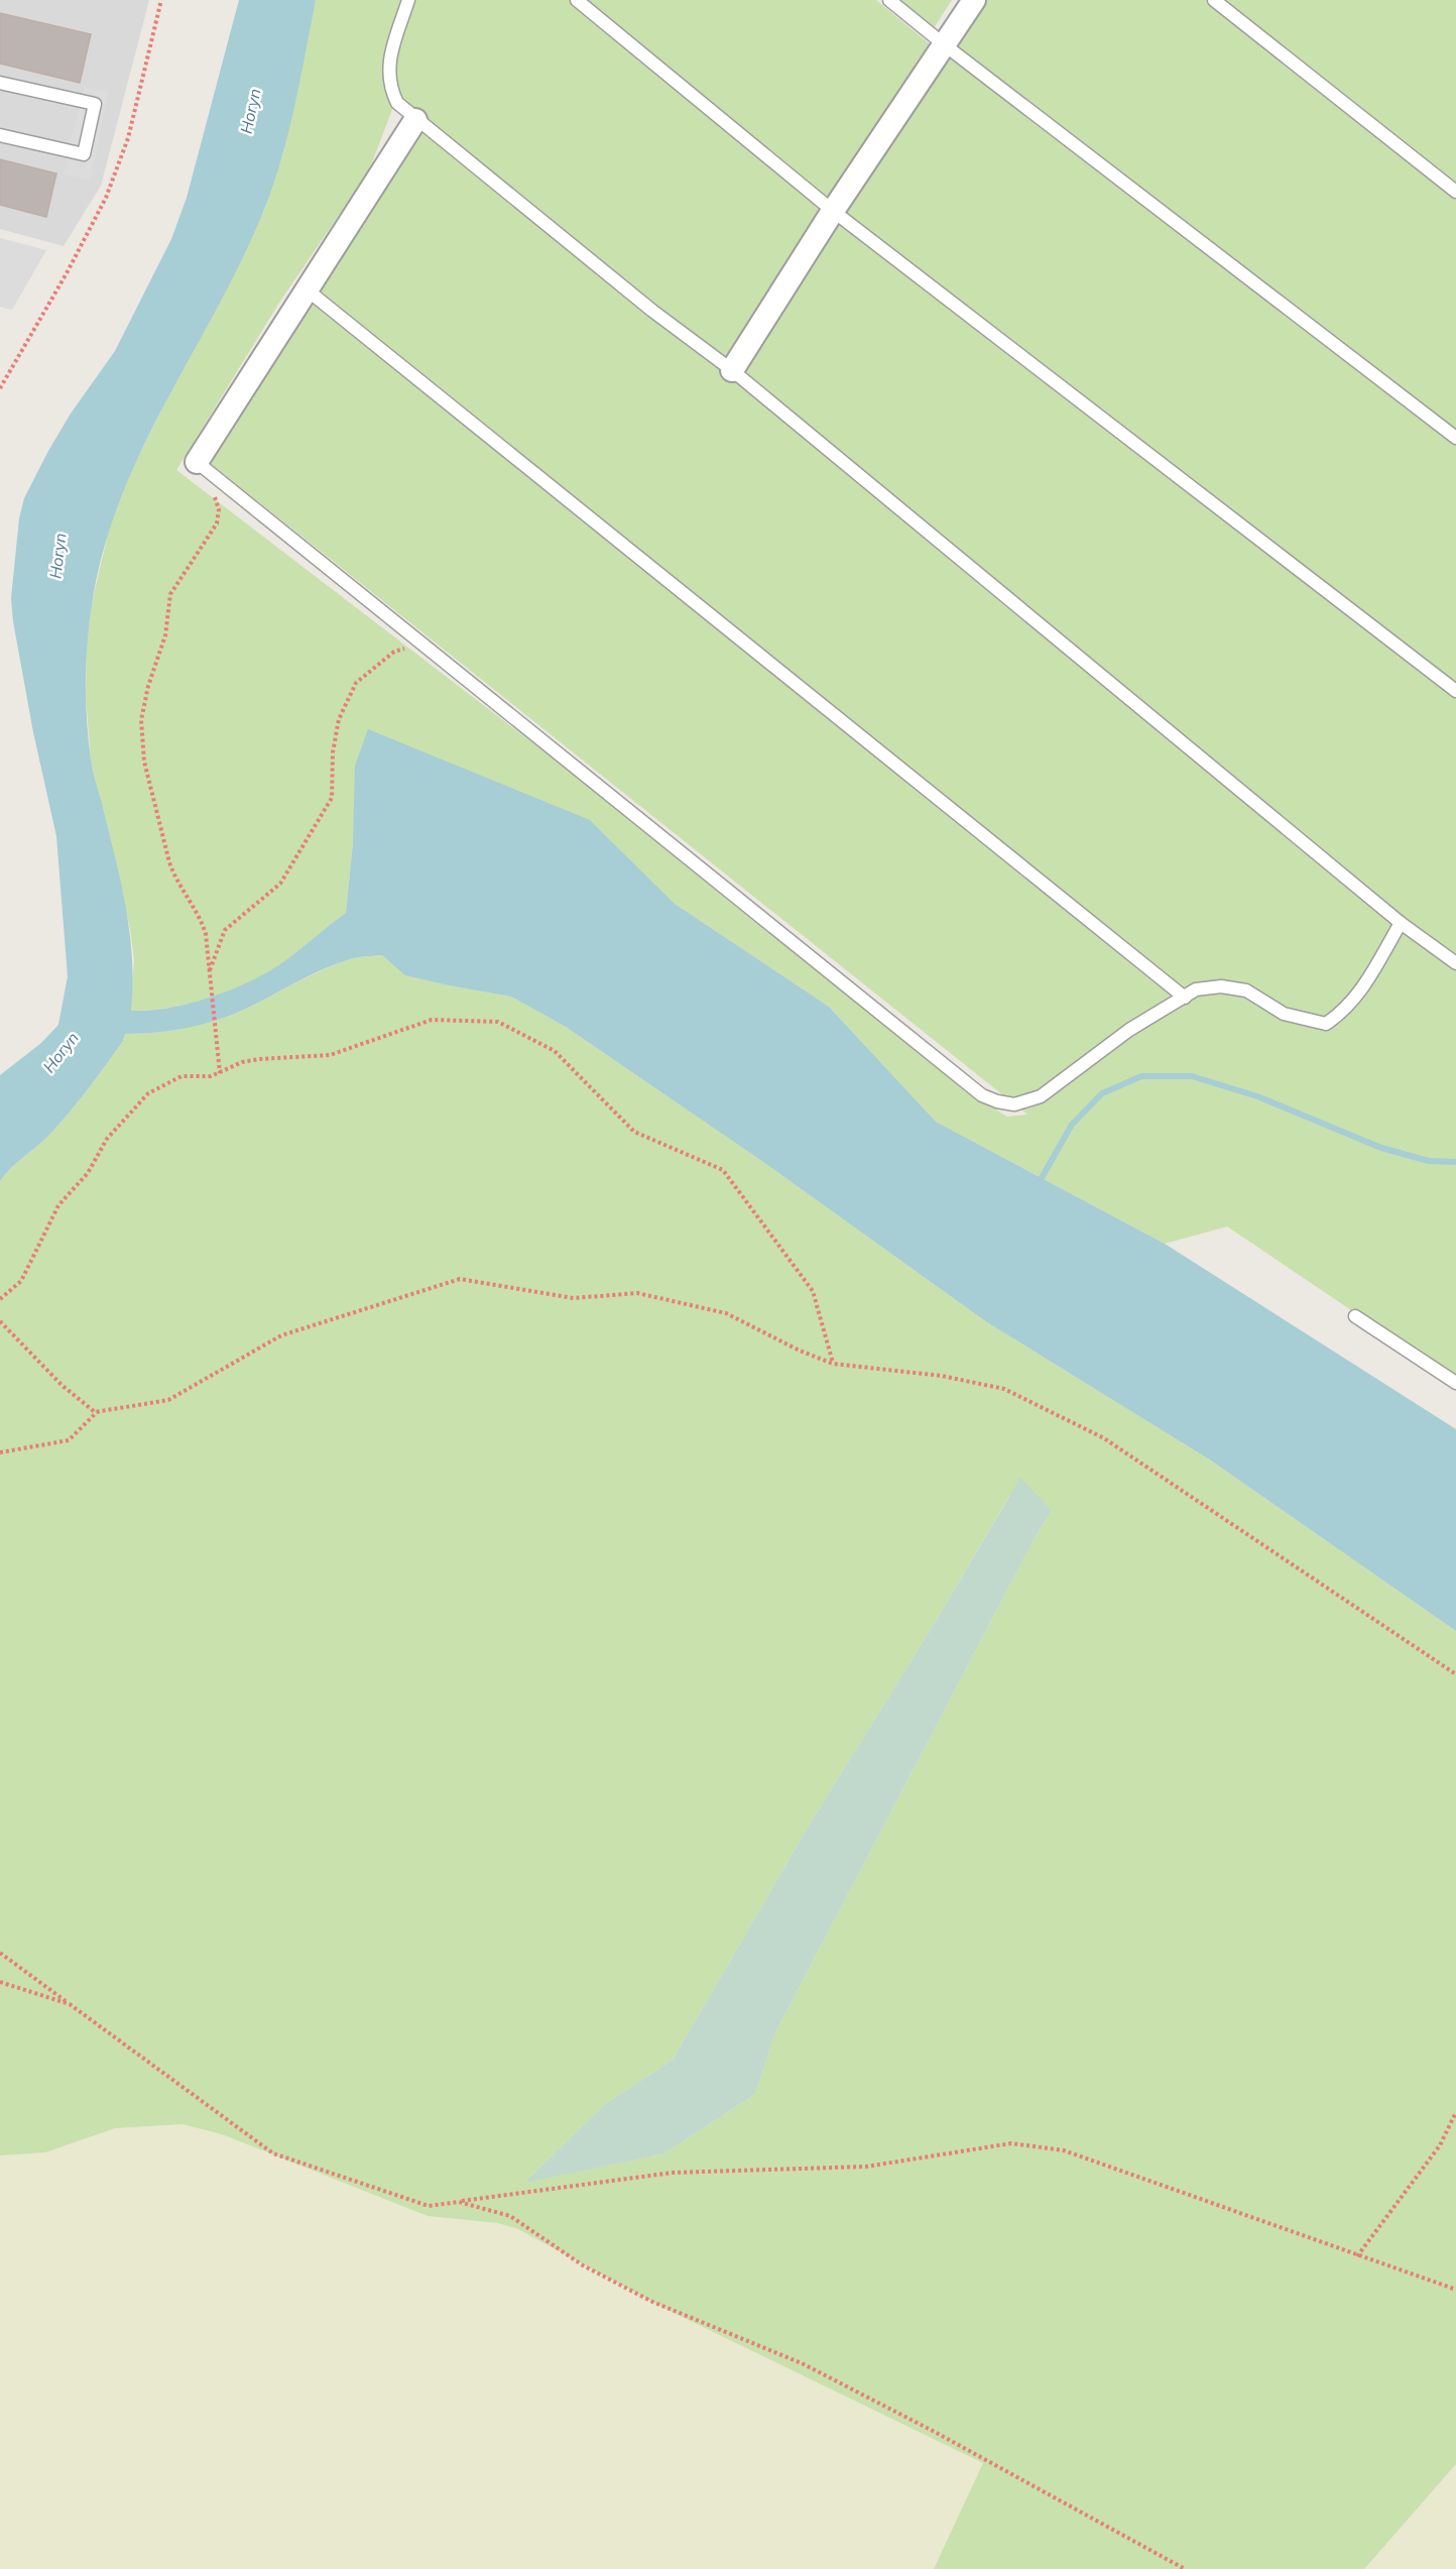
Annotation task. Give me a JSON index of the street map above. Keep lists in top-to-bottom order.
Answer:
{
  "water": ["Horyn"]
}
